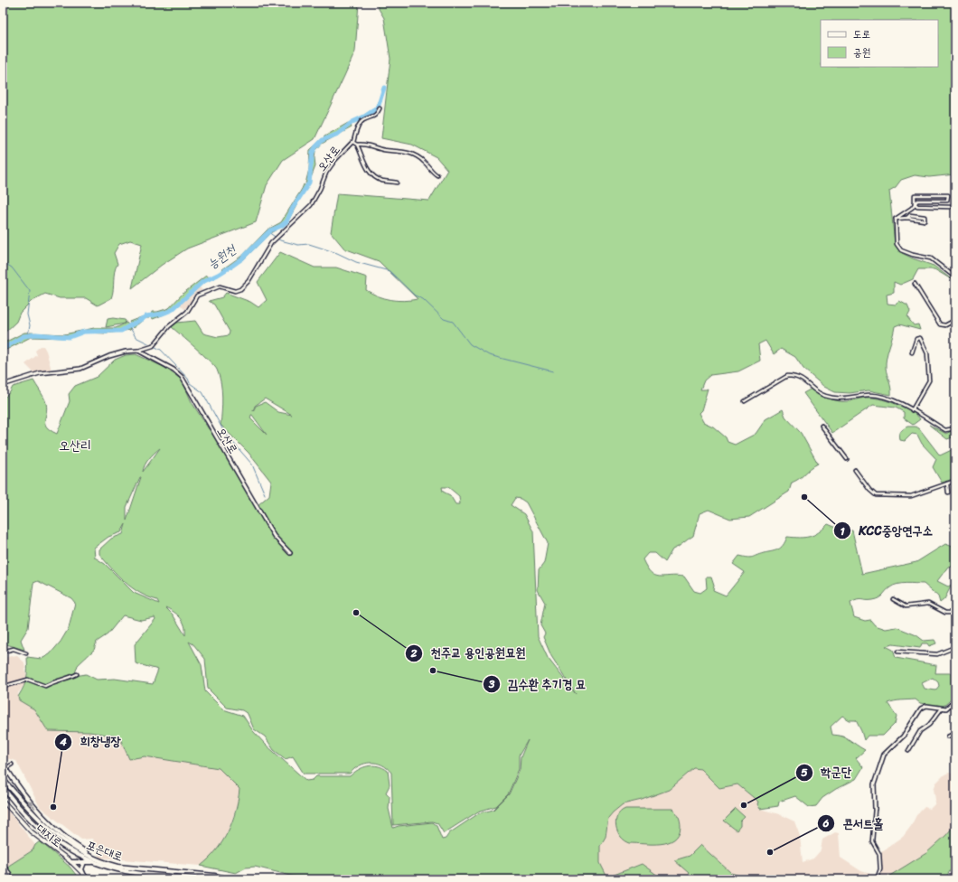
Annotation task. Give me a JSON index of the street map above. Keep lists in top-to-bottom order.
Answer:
{
  "streets": {
    "highway": ["포은대로"],
    "main road": ["대지로"],
    "street": ["오산로"]
  },
  "districts": ["오산리"],
  "water": ["능원천"],
  "places": [
    "KCC중앙연구소",
    "천주교 용인공원묘원",
    "김수환 추기경 묘",
    "학군단",
    "희창냉장",
    "콘서트홀"
  ],
  "legend": ["도로", "공원"]
}
